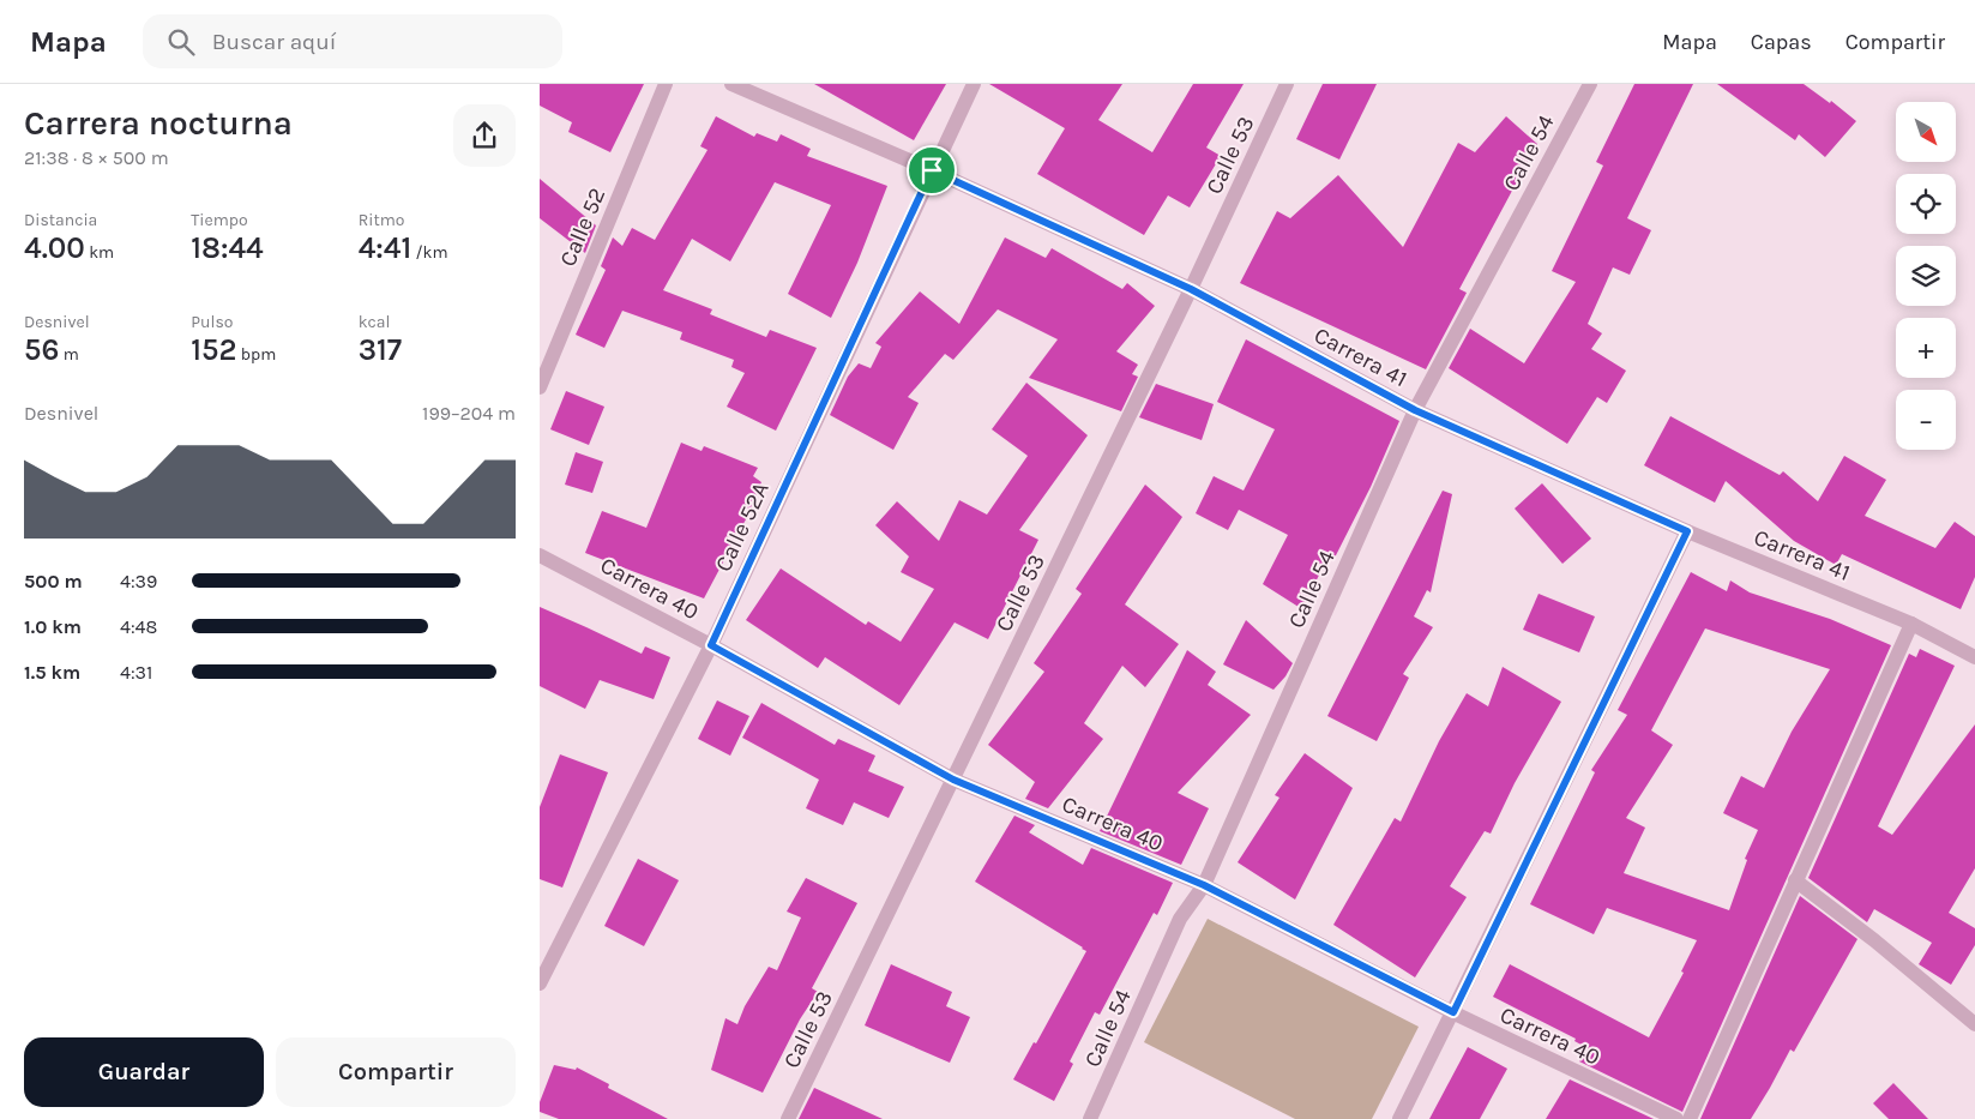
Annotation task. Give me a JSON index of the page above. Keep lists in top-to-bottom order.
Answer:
{
  "streets": {
    "street": [
      "Calle 54",
      "Calle 53",
      "Calle 52",
      "Carrera 41",
      "Calle 52A",
      "Carrera 40"
    ]
  },
  "crossings": [
    ["Calle 54", "Carrera 41"],
    ["Calle 54", "Carrera 40"],
    ["Calle 53", "Carrera 41"],
    ["Calle 53", "Carrera 40"],
    ["Carrera 41", "Calle 52A"],
    ["Calle 52A", "Carrera 40"]
  ],
  "north": "bottom right",
  "page": {
    "header": "Mapa",
    "search": "Buscar aquí",
    "nav": ["Mapa", "Capas", "Compartir"],
    "heading": ["Carrera nocturna", "21:38 · 8 × 500 m"],
    "map_buttons": ["+", "−"],
    "stats": [
      ["Distancia", "4.00 km"],
      ["Tiempo", "18:44"],
      ["Ritmo", "4:41 /km"],
      ["Desnivel", "56 m"],
      ["Pulso", "152 bpm"],
      ["kcal", "317"]
    ],
    "chart": ["Desnivel", "199–204 m"],
    "list": [
      {
        "name": "500 m",
        "note": "4:39"
      },
      {
        "name": "1.0 km",
        "note": "4:48"
      },
      {
        "name": "1.5 km",
        "note": "4:31"
      }
    ],
    "buttons": ["Guardar", "Compartir"]
  }
}
